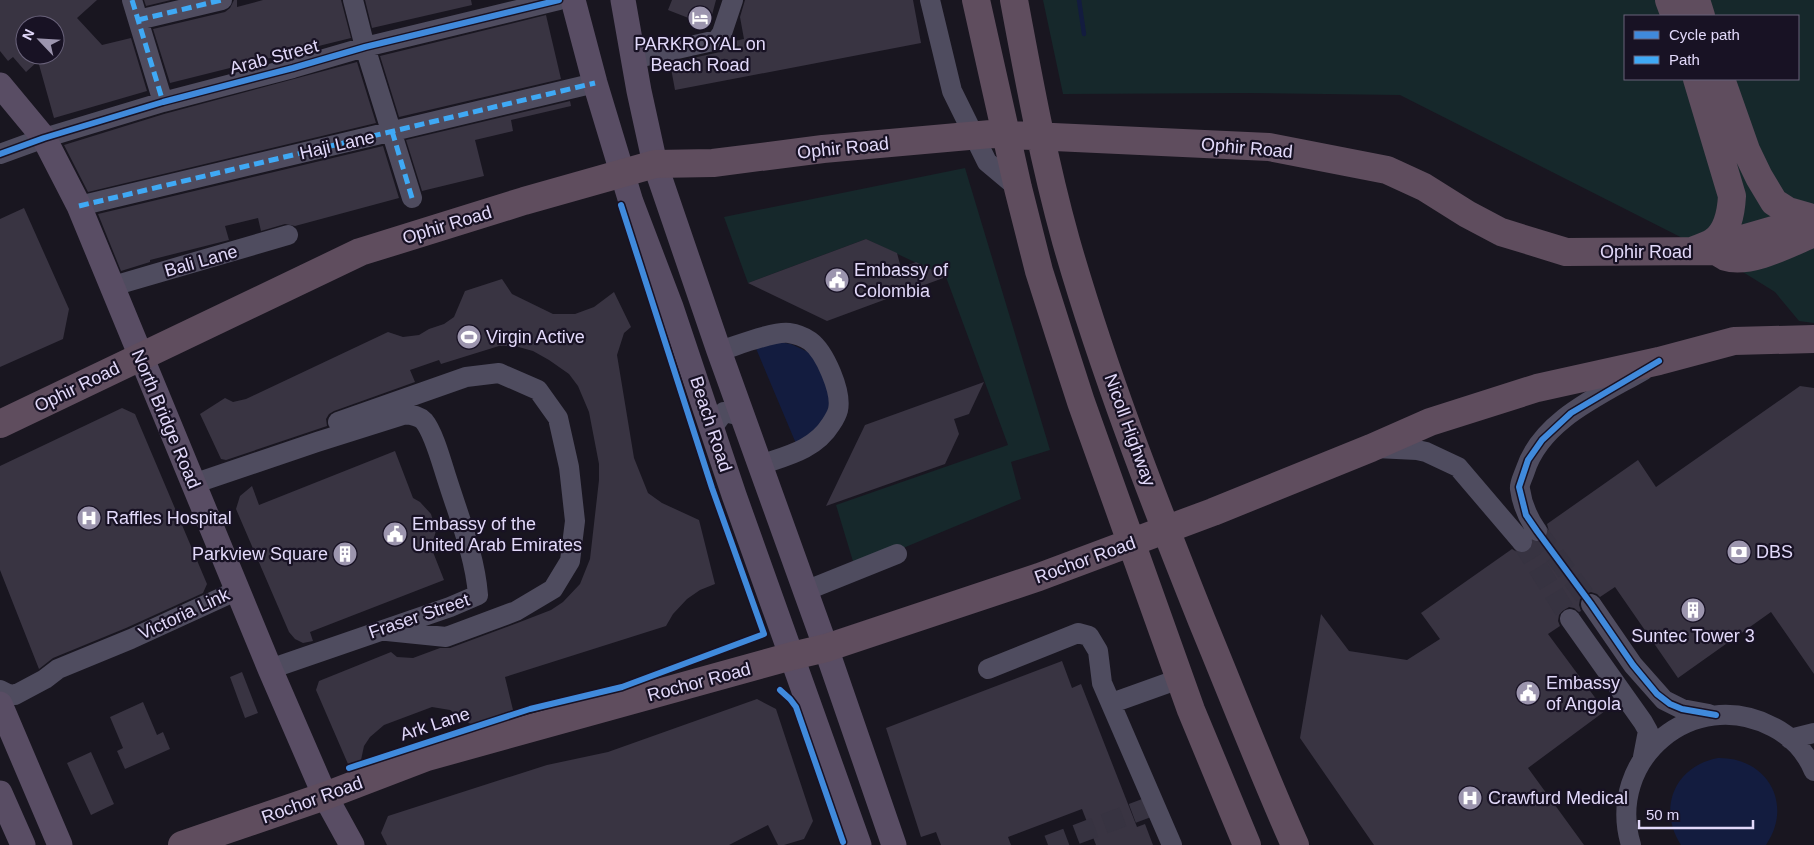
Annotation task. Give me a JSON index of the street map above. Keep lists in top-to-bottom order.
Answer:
{
  "streets": {
    "highway": ["Ophir Road", "Nicoll Highway", "Rochor Road"],
    "main road": ["North Bridge Road", "Beach Road"],
    "street": [
      "Arab Street",
      "Haji Lane",
      "Bali Lane",
      "Victoria Link",
      "Fraser Street"
    ],
    "cycle path": ["Ark Lane"]
  },
  "crossings": [
    ["Arab Street", "North Bridge Road"],
    ["Haji Lane", "North Bridge Road"],
    ["Haji Lane", "Beach Road"],
    ["Ophir Road", "North Bridge Road"],
    ["Ophir Road", "Beach Road"],
    ["Bali Lane", "North Bridge Road"],
    ["North Bridge Road", "Rochor Road"],
    ["North Bridge Road", "Victoria Link"],
    ["North Bridge Road", "Fraser Street"],
    ["Beach Road", "Rochor Road"]
  ],
  "places": {
    "hotel": ["PARKROYAL on Beach Road"],
    "public building": ["Embassy of Colombia", "Embassy of the United Arab Emirates", "Embassy of Angola"],
    "sports": ["Virgin Active"],
    "hospital": ["Raffles Hospital", "Crawfurd Medical"],
    "bank": ["DBS"],
    "building": ["Parkview Square", "Suntec Tower 3"]
  },
  "legend": ["Cycle path", "Path"],
  "scale_bar": "50 m",
  "north": "top left"
}
